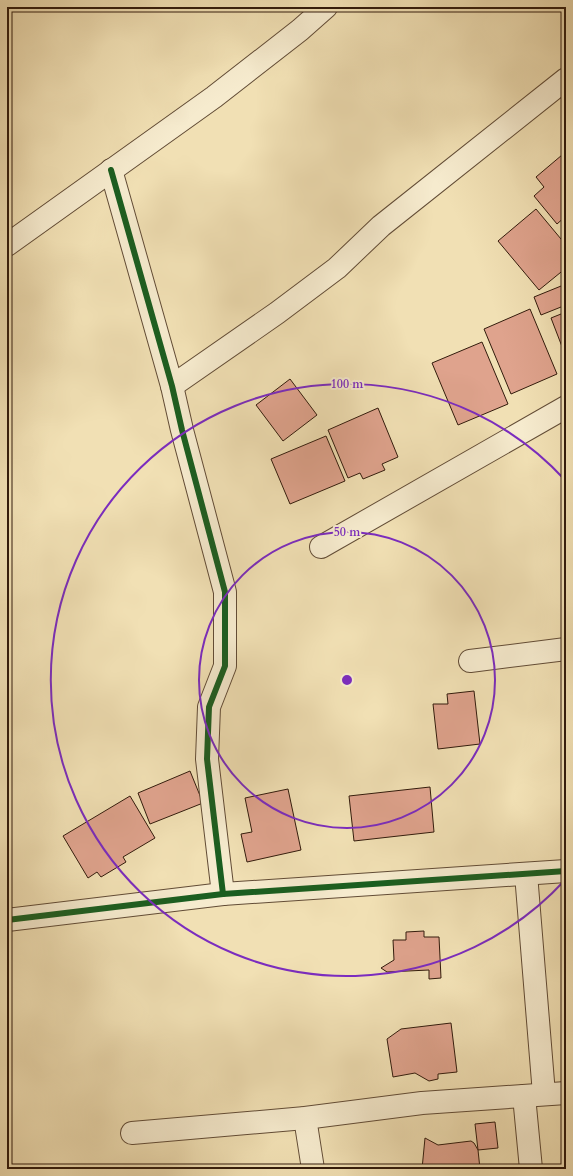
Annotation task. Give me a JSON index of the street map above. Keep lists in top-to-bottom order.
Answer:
{
  "rings": ["100 m", "50 m"]
}
